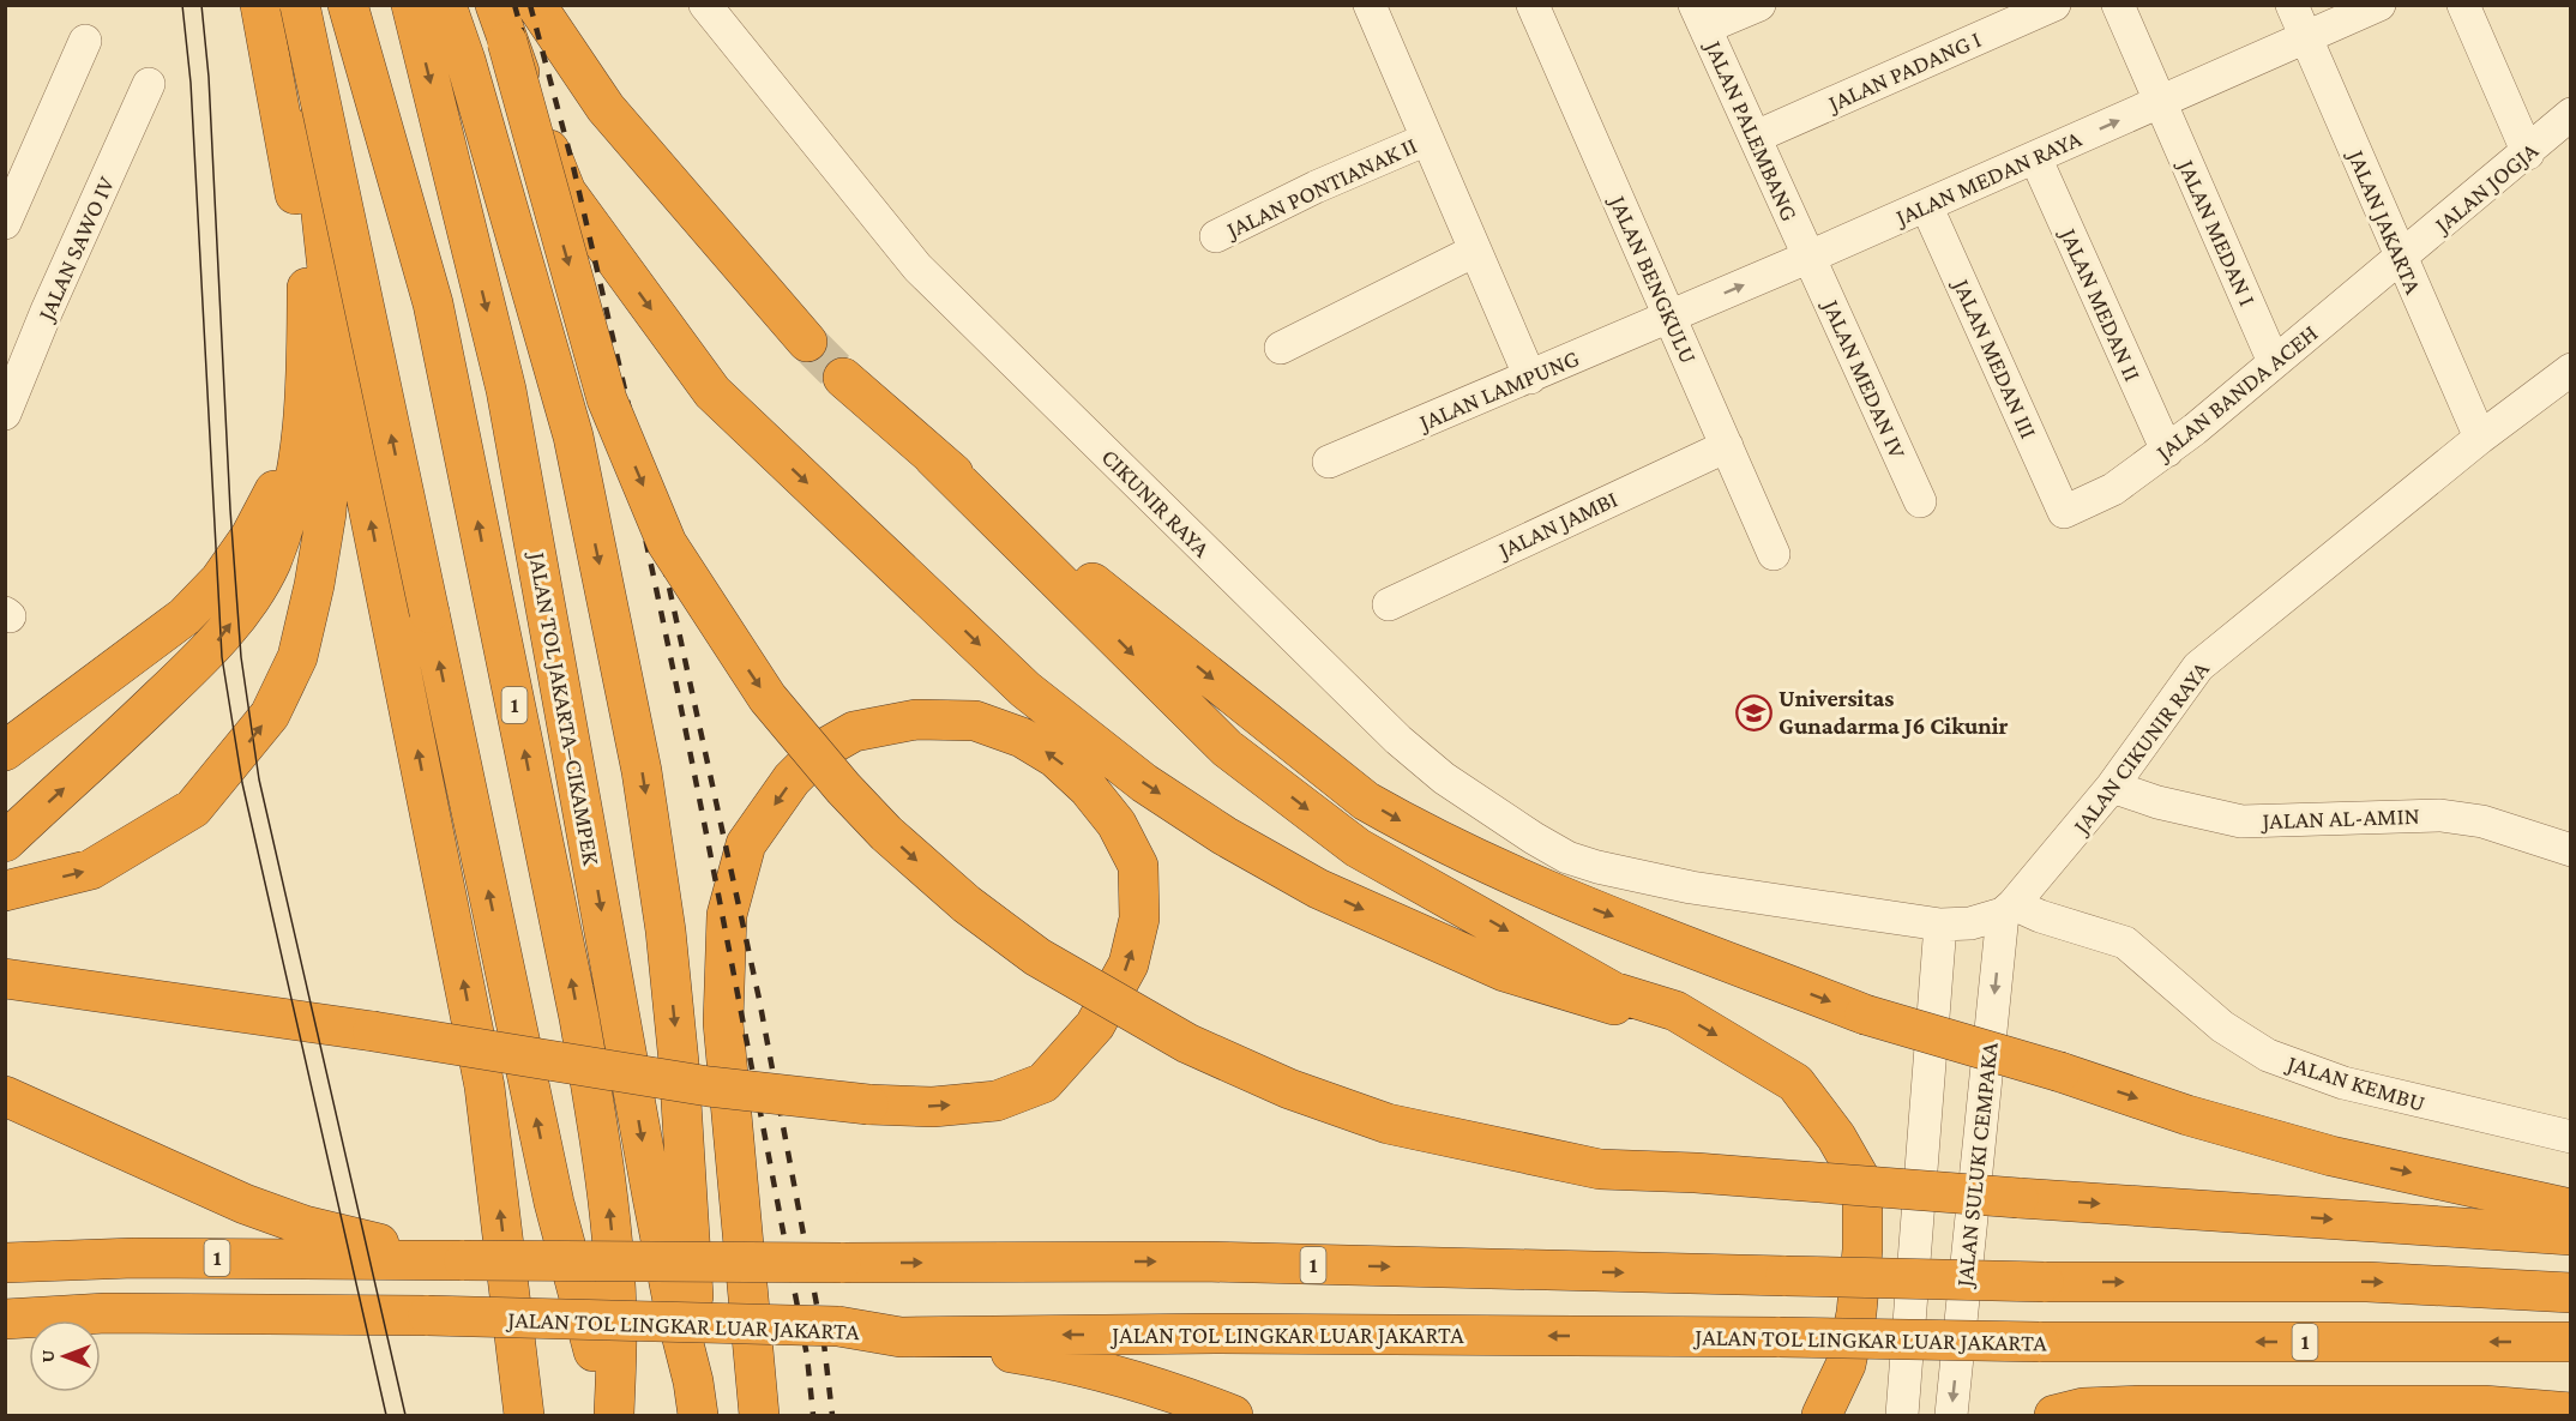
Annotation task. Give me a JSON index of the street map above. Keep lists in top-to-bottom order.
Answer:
{
  "streets": {
    "highway": ["1", "JALAN TOL JAKARTA–CIKAMPEK", "JALAN TOL LINGKAR LUAR JAKARTA"],
    "street": [
      "JALAN PADANG I",
      "JALAN PALEMBANG",
      "JALAN MEDAN RAYA",
      "JALAN PONTIANAK II",
      "JALAN JOGJA",
      "JALAN JAKARTA",
      "JALAN MEDAN I",
      "JALAN SAWO IV",
      "JALAN BENGKULU",
      "JALAN MEDAN II",
      "JALAN MEDAN III",
      "JALAN MEDAN IV",
      "JALAN LAMPUNG",
      "JALAN BANDA ACEH",
      "CIKUNIR RAYA",
      "JALAN JAMBI",
      "JALAN CIKUNIR RAYA",
      "JALAN AL-AMIN",
      "JALAN KEMBU",
      "JALAN SULUKI CEMPAKA"
    ]
  },
  "crossings": [
    ["JALAN PADANG I", "JALAN PALEMBANG"],
    ["JALAN PALEMBANG", "JALAN MEDAN RAYA"],
    ["JALAN PALEMBANG", "JALAN MEDAN IV"],
    ["JALAN MEDAN RAYA", "JALAN JAKARTA"],
    ["JALAN MEDAN RAYA", "JALAN MEDAN I"],
    ["JALAN MEDAN RAYA", "JALAN BENGKULU"],
    ["JALAN MEDAN RAYA", "JALAN MEDAN II"],
    ["JALAN MEDAN RAYA", "JALAN MEDAN III"],
    ["JALAN MEDAN RAYA", "JALAN MEDAN IV"],
    ["JALAN MEDAN RAYA", "JALAN LAMPUNG"],
    ["JALAN JOGJA", "JALAN JAKARTA"],
    ["JALAN JOGJA", "JALAN BANDA ACEH"],
    ["JALAN JAKARTA", "JALAN BANDA ACEH"],
    ["JALAN JAKARTA", "JALAN CIKUNIR RAYA"],
    ["JALAN MEDAN I", "JALAN BANDA ACEH"],
    ["JALAN BENGKULU", "JALAN LAMPUNG"],
    ["JALAN BENGKULU", "JALAN JAMBI"],
    ["JALAN MEDAN II", "JALAN BANDA ACEH"],
    ["JALAN MEDAN III", "JALAN BANDA ACEH"],
    ["JALAN CIKUNIR RAYA", "JALAN AL-AMIN"],
    ["JALAN CIKUNIR RAYA", "JALAN KEMBU"],
    ["JALAN CIKUNIR RAYA", "JALAN SULUKI CEMPAKA"],
    ["JALAN KEMBU", "JALAN SULUKI CEMPAKA"]
  ],
  "one_way": ["JALAN MEDAN RAYA"],
  "places": {
    "school or university": ["Universitas Gunadarma J6 Cikunir"]
  },
  "north": "left"
}
